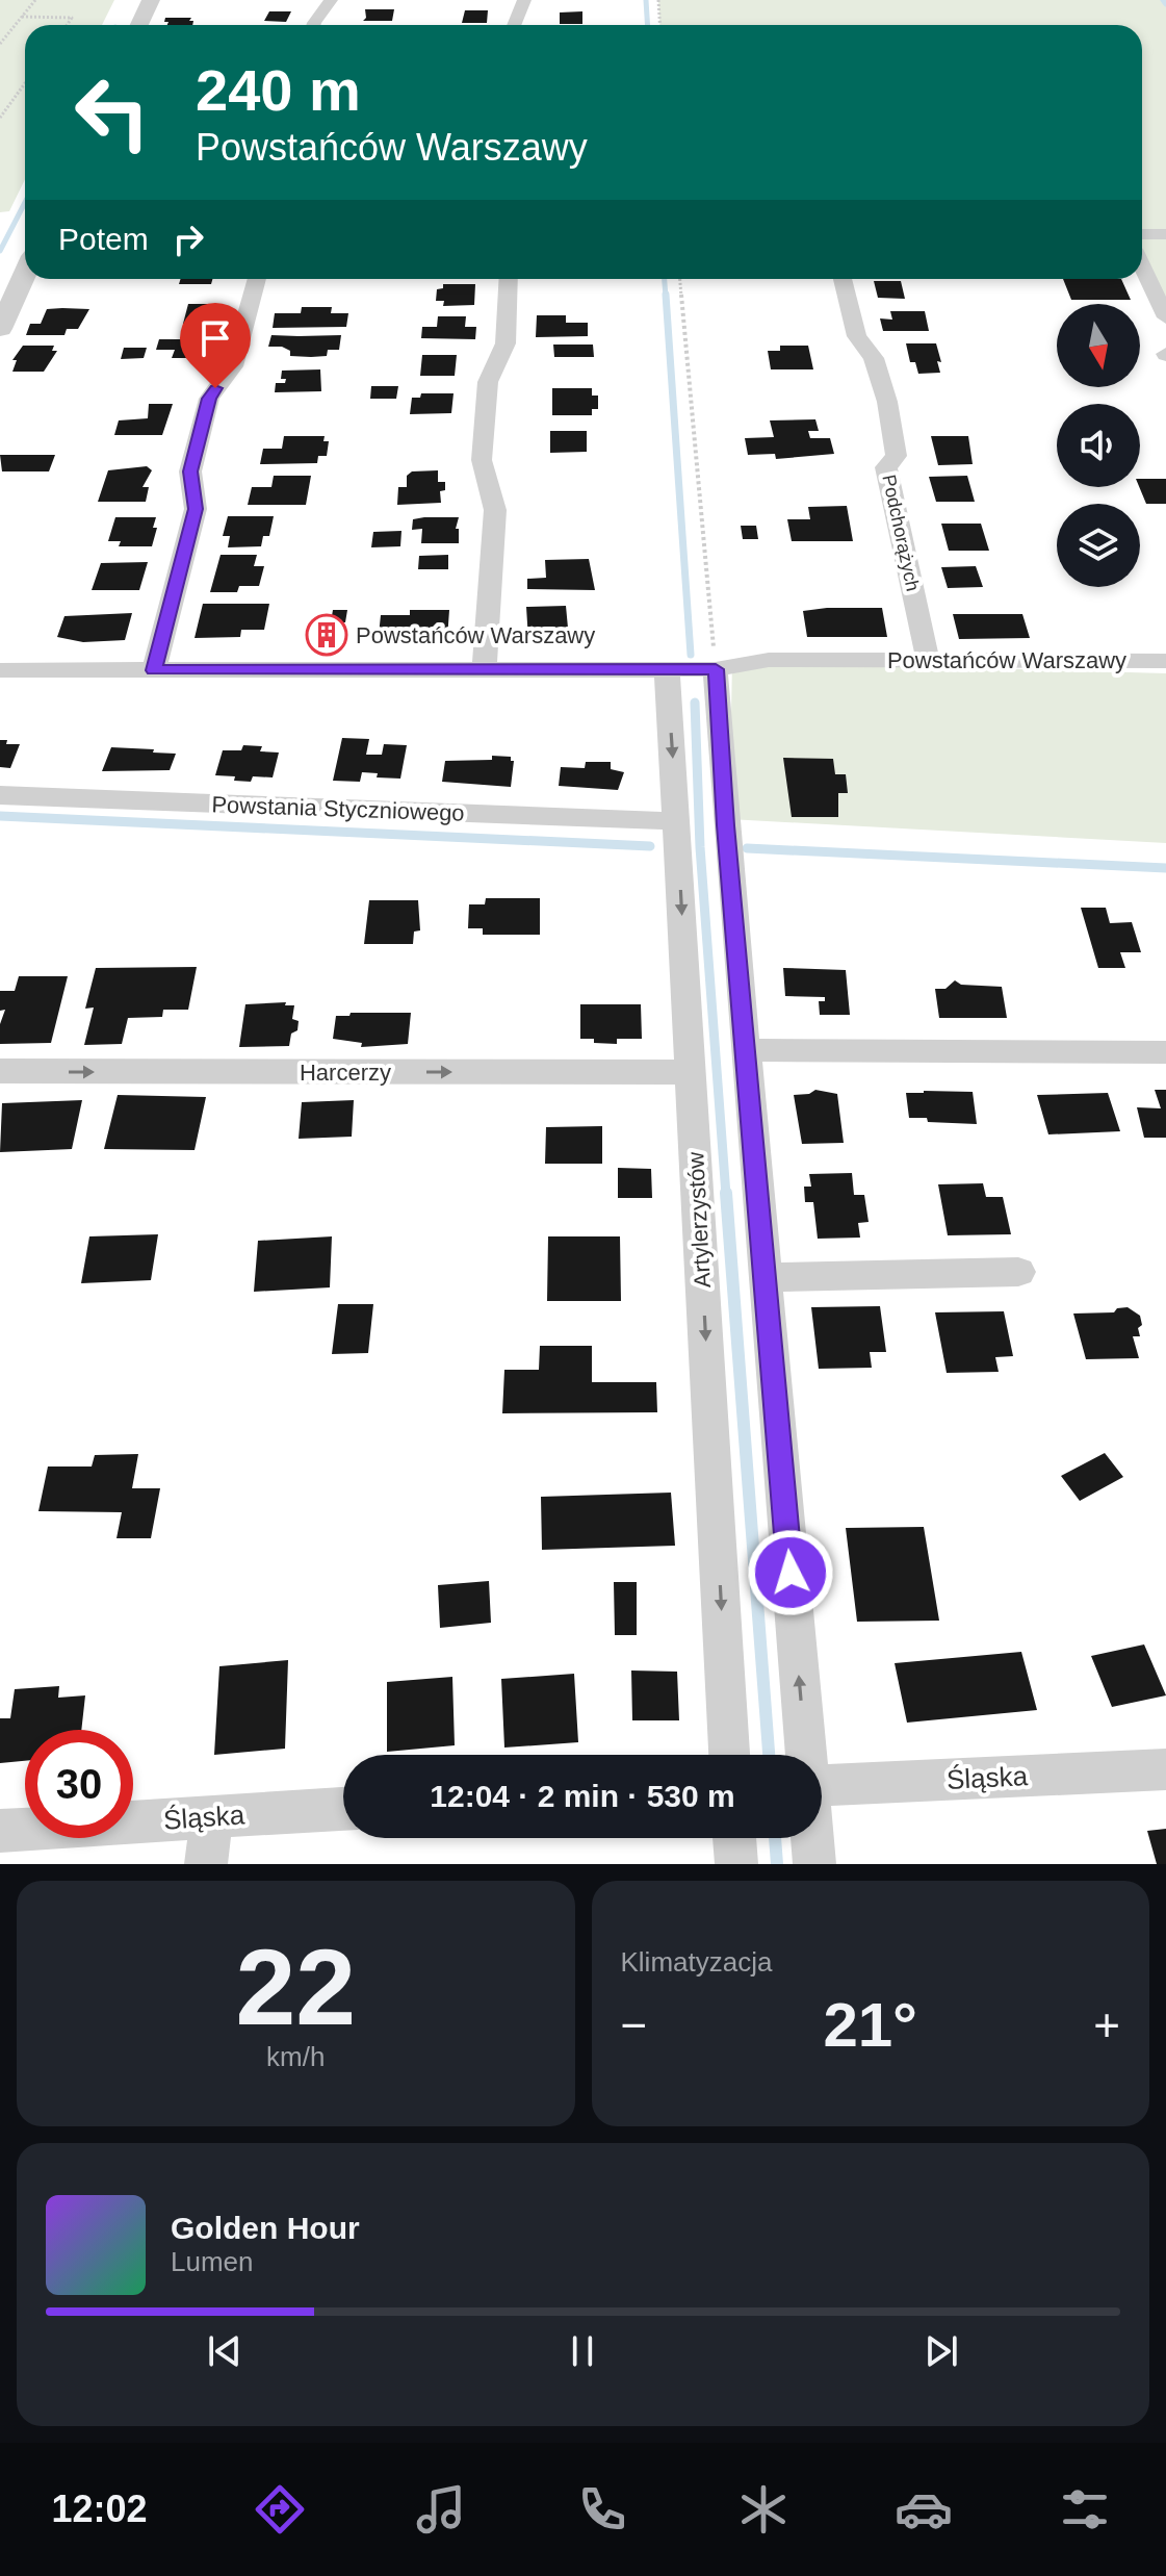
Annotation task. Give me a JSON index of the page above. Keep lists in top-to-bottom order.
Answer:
{
  "streets": {
    "street": [
      "Podchorążych",
      "Powstańców Warszawy",
      "Powstania Styczniowego",
      "Harcerzy",
      "Artylerzystów",
      "Śląska"
    ]
  },
  "crossings": [
    ["Podchorążych", "Powstańców Warszawy"],
    ["Powstańców Warszawy", "Artylerzystów"],
    ["Powstania Styczniowego", "Artylerzystów"],
    ["Harcerzy", "Artylerzystów"]
  ],
  "one_way": ["Harcerzy"],
  "places": {
    "building": ["Powstańców Warszawy"]
  },
  "north": "bottom",
  "page": {
    "turn": ["240 m", "Powstańców Warszawy"],
    "then": "Potem",
    "limit": "30",
    "trip": "12:04 · 2 min · 530 m",
    "tile": [
      ["22", "km/h"],
      "Klimatyzacja"
    ],
    "heat": ["−", "21°", "+"],
    "song": ["Golden Hour", "Lumen"],
    "tabs": "12:02"
  }
}
